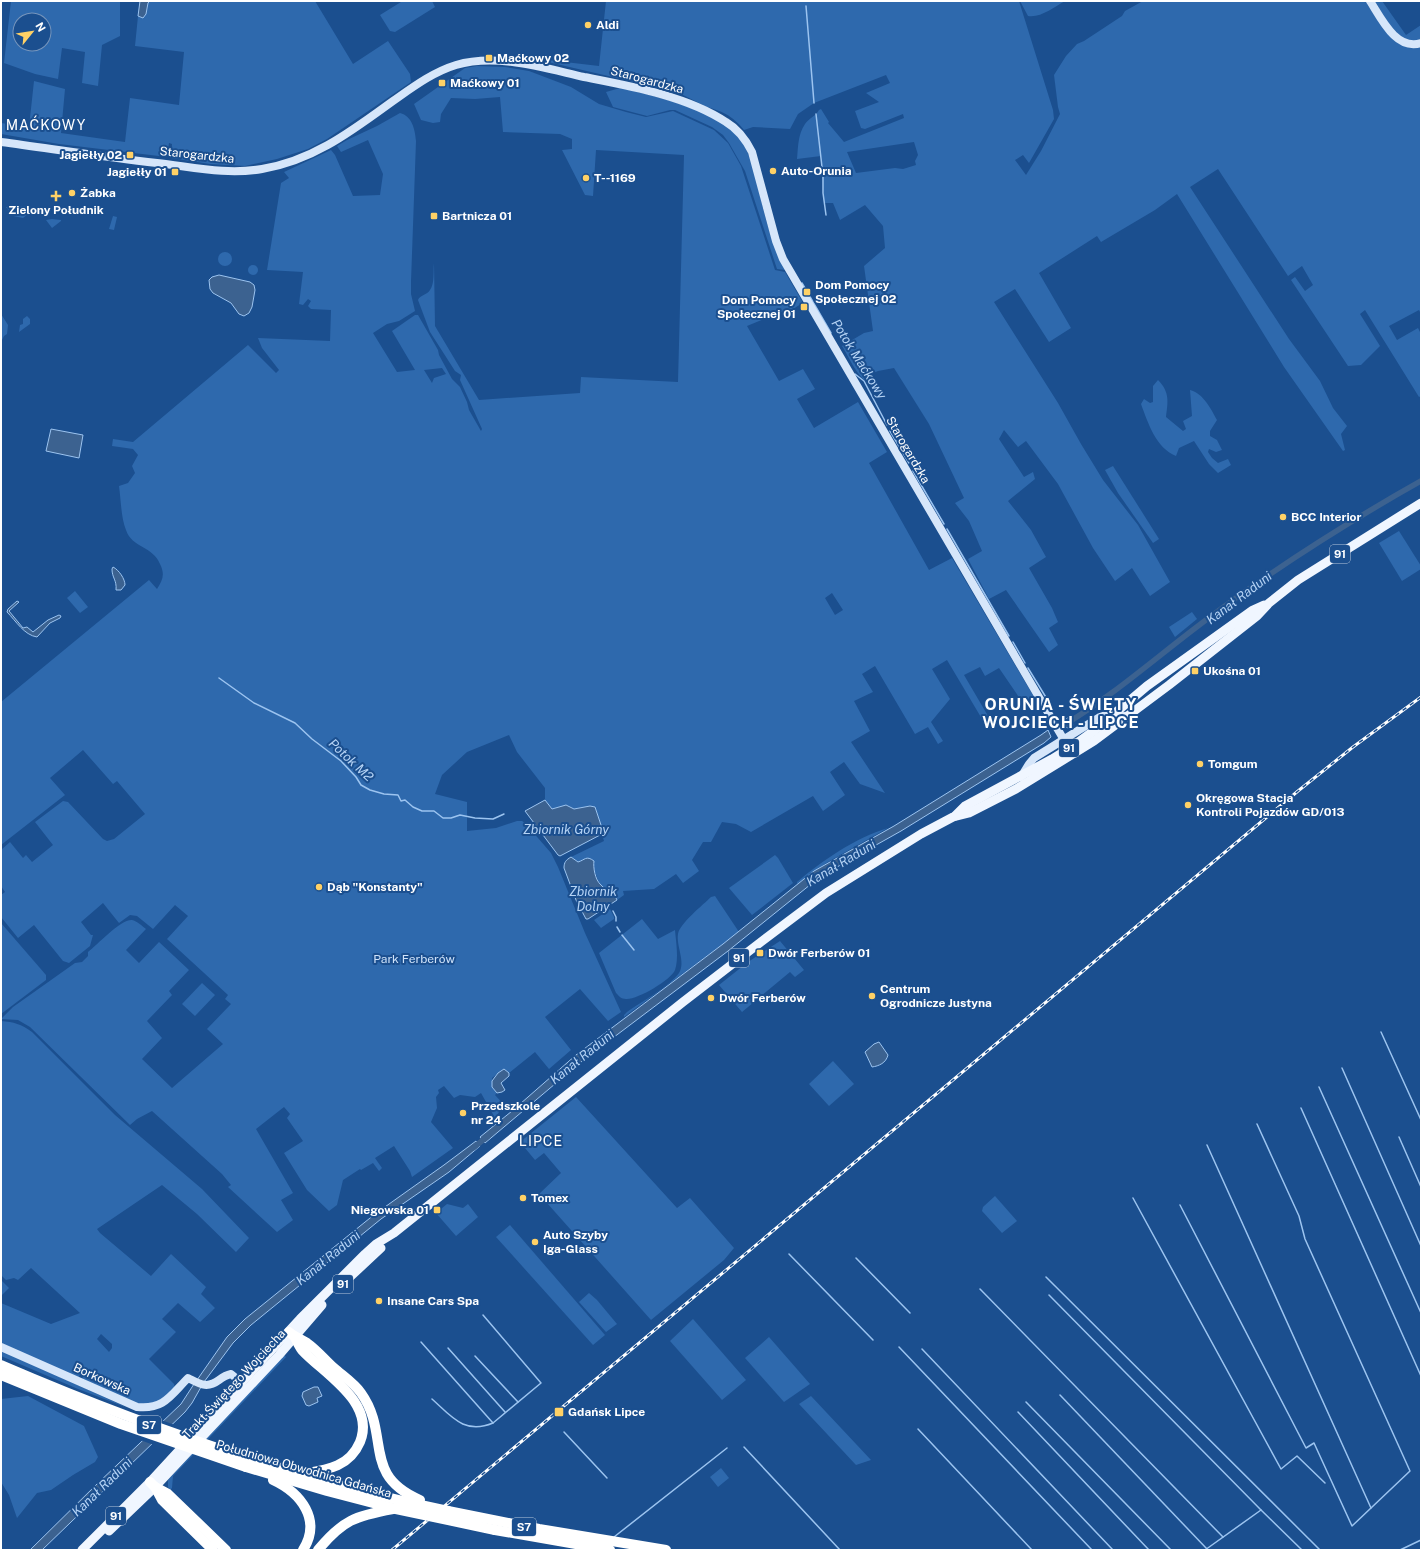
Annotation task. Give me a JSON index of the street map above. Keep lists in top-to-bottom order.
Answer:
{
  "streets": {
    "highway": ["S7", "Południowa Obwodnica Gdańska"],
    "main road": [
      "Starogardzka",
      "91",
      "Borkowska",
      "Trakt Świętego Wojciecha"
    ]
  },
  "crossings": [
    ["Borkowska", "Trakt Świętego Wojciecha"]
  ],
  "districts": ["MAĆKOWY", "ORUNIA - ŚWIĘTY WOJCIECH - LIPCE", "LIPCE"],
  "water": [
    "Potok Maćkowy",
    "Kanał Raduni",
    "Potok M2",
    "Zbiornik Górny",
    "Zbiornik Dolny"
  ],
  "parks": ["Park Ferberów"],
  "places": {
    "other": [
      "Aldi",
      "Auto-Orunia",
      "T--1169",
      "Żabka",
      "BCC Interior",
      "Tomgum",
      "Okręgowa Stacja Kontroli Pojazdów GD/013",
      "Dąb \"Konstanty\"",
      "Centrum Ogrodnicze Justyna",
      "Dwór Ferberów",
      "Przedszkole nr 24",
      "Tomex",
      "Auto Szyby Iga-Glass",
      "Insane Cars Spa"
    ],
    "transit": [
      "Maćkowy 02",
      "Maćkowy 01",
      "Jagiełły 02",
      "Jagiełły 01",
      "Bartnicza 01",
      "Dom Pomocy Społecznej 02",
      "Dom Pomocy Społecznej 01",
      "Ukośna 01",
      "Dwór Ferberów 01",
      "Niegowska 01",
      "Gdańsk Lipce"
    ],
    "health": ["Zielony Południk"]
  },
  "north": "top right"
}
